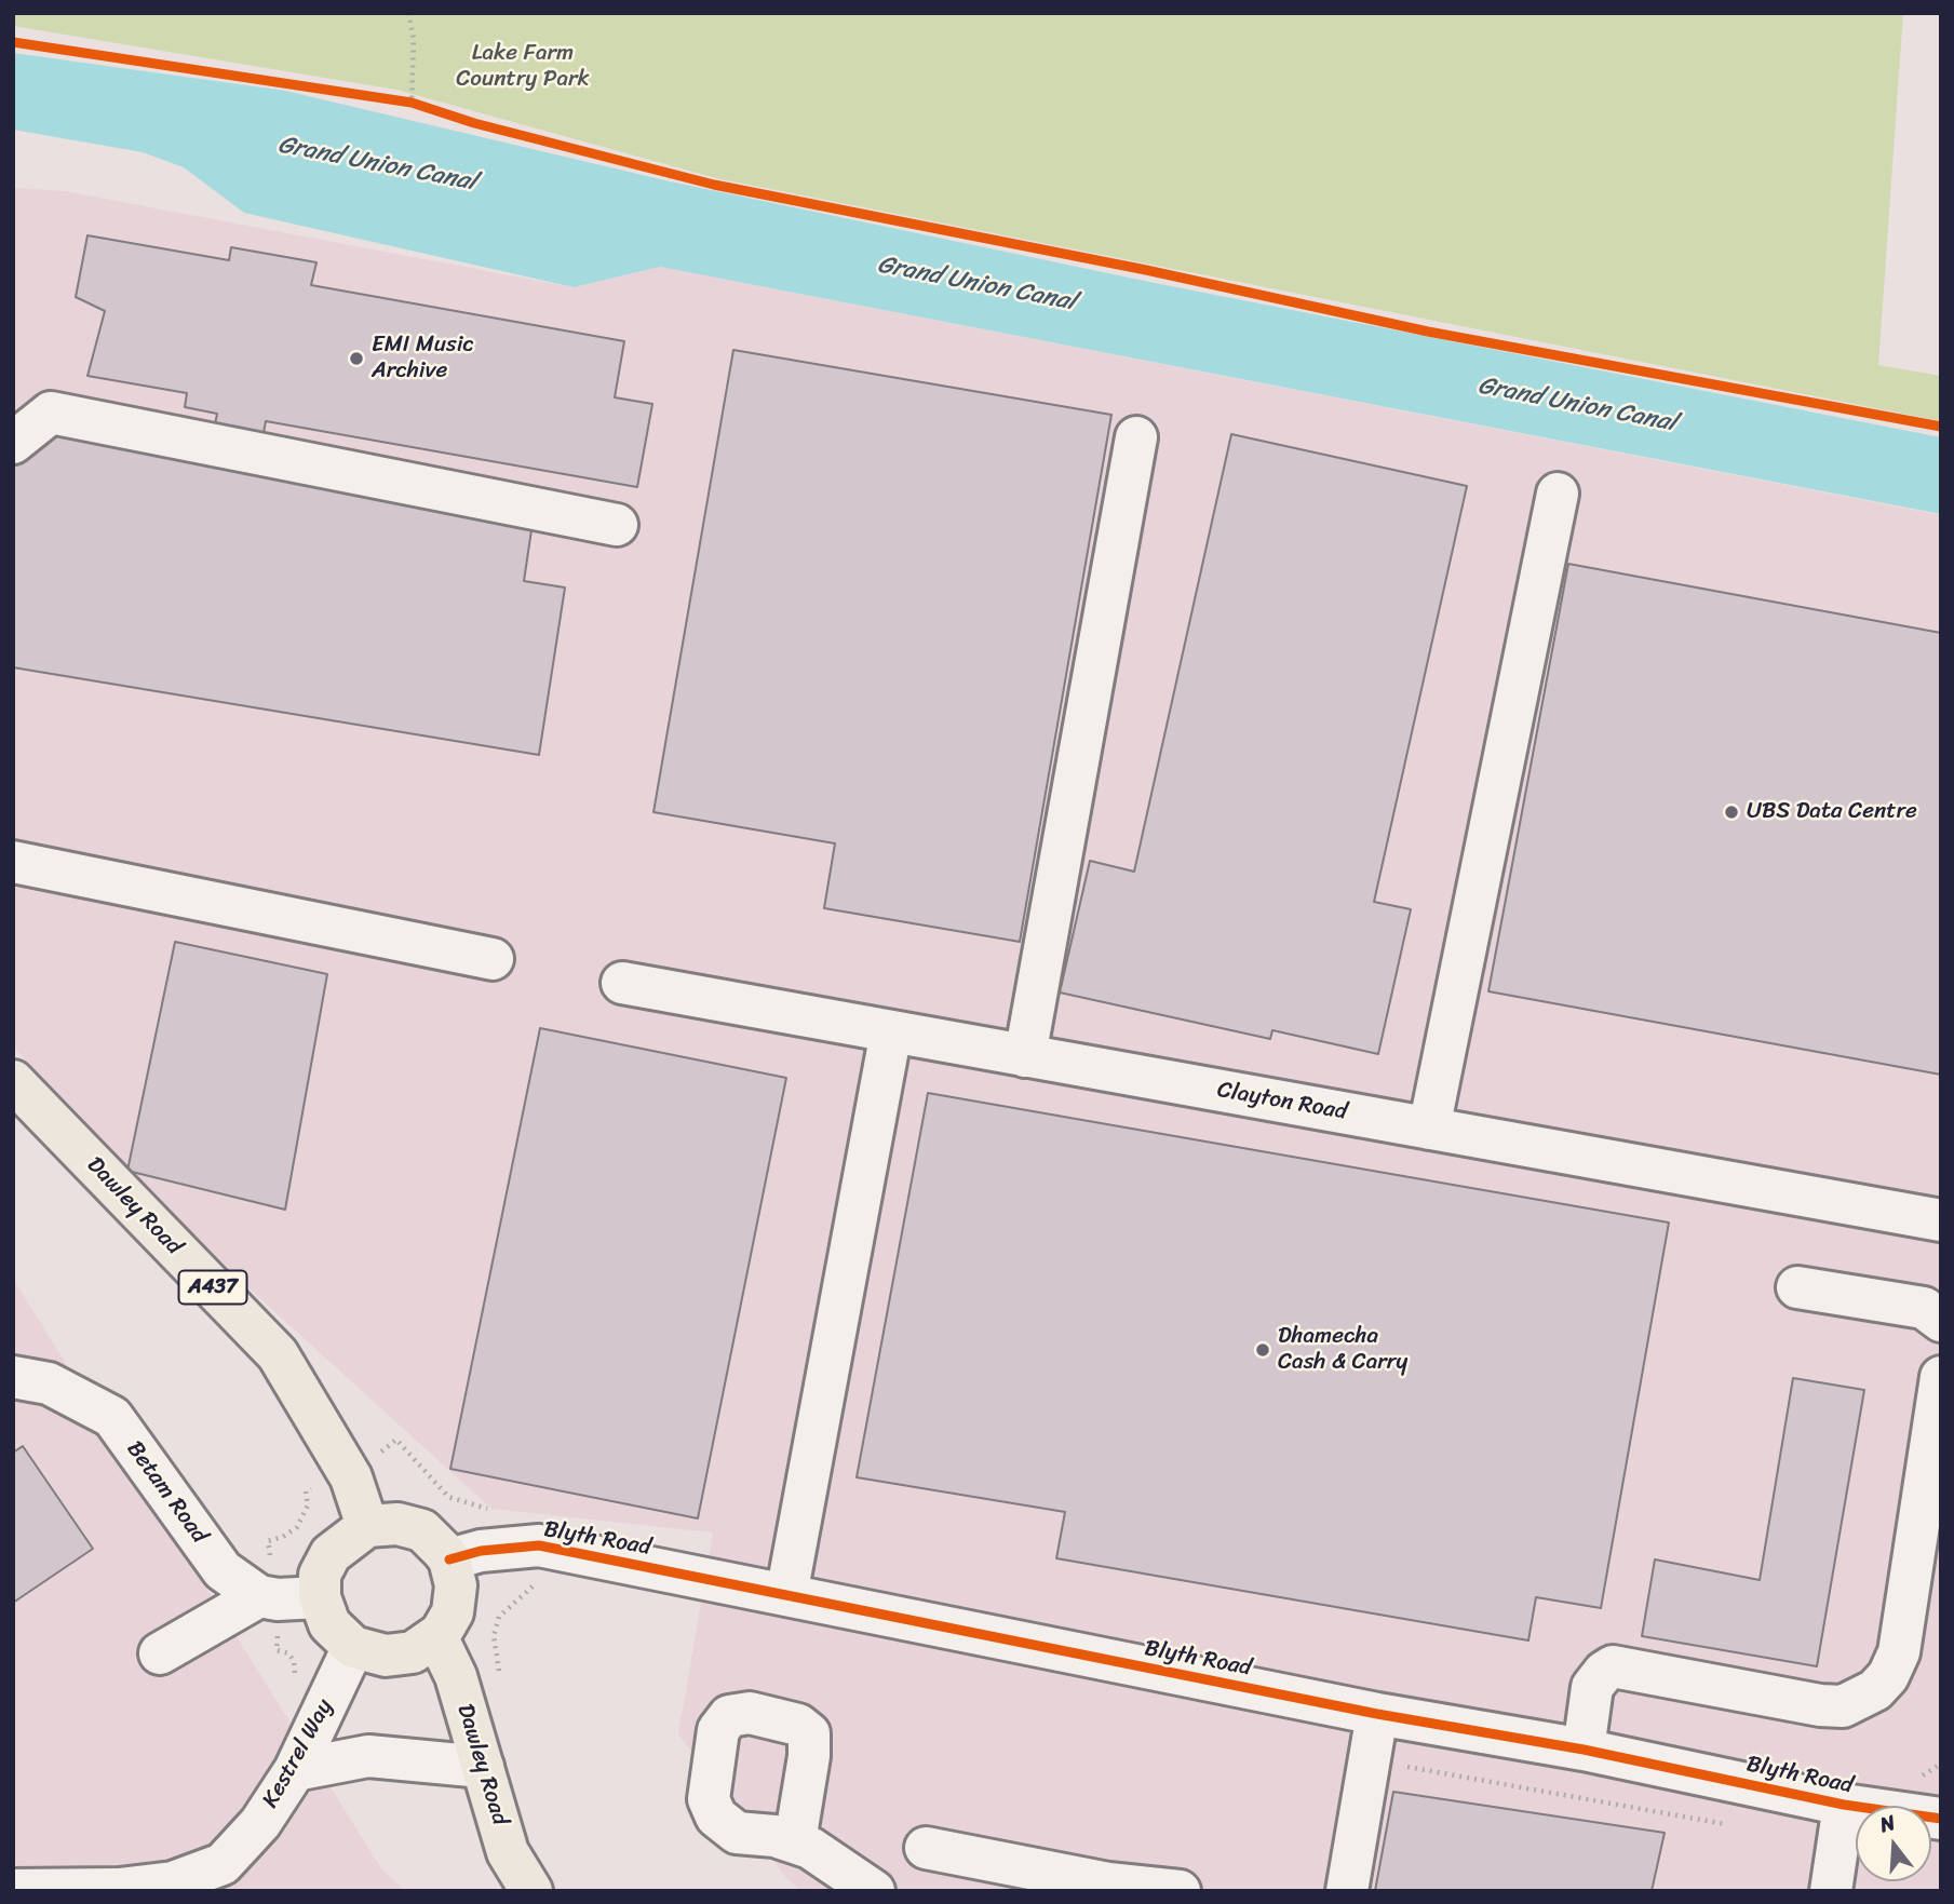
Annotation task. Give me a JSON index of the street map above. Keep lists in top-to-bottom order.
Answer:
{
  "streets": {
    "main road": ["Dawley Road", "A437"],
    "street": [
      "Clayton Road",
      "Betam Road",
      "Blyth Road",
      "Kestrel Way"
    ]
  },
  "crossings": [
    ["Dawley Road", "Blyth Road"],
    ["Dawley Road", "Kestrel Way"],
    ["Blyth Road", "Kestrel Way"]
  ],
  "water": ["Grand Union Canal"],
  "parks": ["Lake Farm Country Park"],
  "places": ["EMI Music Archive", "UBS Data Centre", "Dhamecha Cash & Carry"],
  "north": "top"
}
